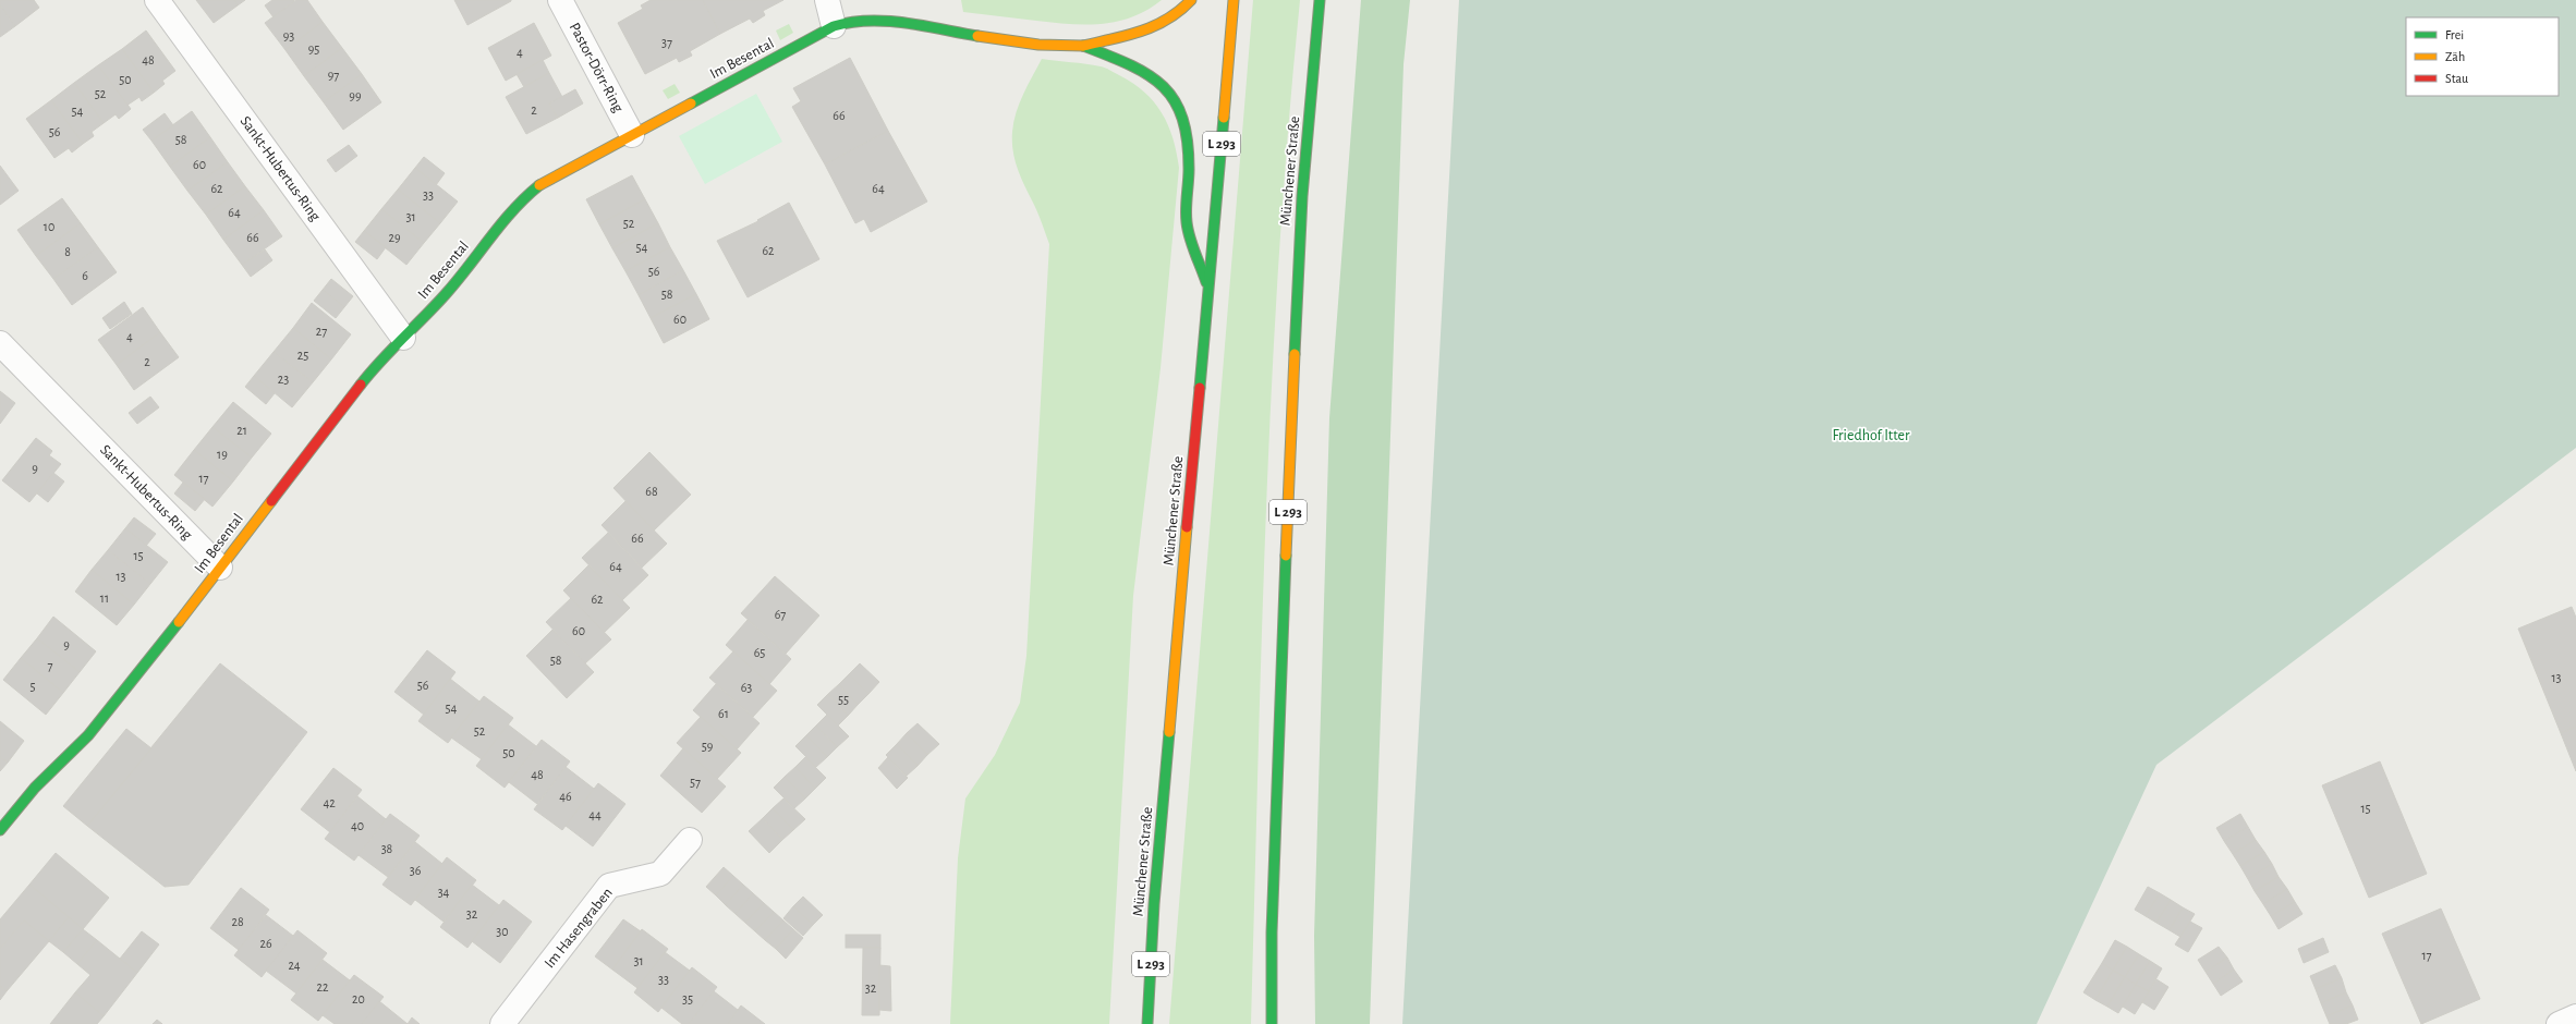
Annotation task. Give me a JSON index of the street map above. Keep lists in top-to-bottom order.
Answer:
{
  "streets": {
    "main road": ["Im Besental", "L 293", "Münchener Straße"],
    "street": ["Pastor-Dörr-Ring", "Sankt-Hubertus-Ring", "Im Hasengraben"]
  },
  "crossings": [
    ["Im Besental", "Pastor-Dörr-Ring"],
    ["Im Besental", "Sankt-Hubertus-Ring"]
  ],
  "parks": ["Friedhof Itter"],
  "house_numbers": [
    "93",
    "37",
    "95",
    "4",
    "48",
    "97",
    "50",
    "52",
    "99",
    "2",
    "54",
    "66",
    "56",
    "58",
    "60",
    "62",
    "64",
    "33",
    "64",
    "31",
    "52",
    "10",
    "66",
    "29",
    "54",
    "62",
    "8",
    "56",
    "6",
    "58",
    "60",
    "27",
    "4",
    "25",
    "2",
    "23",
    "21",
    "19",
    "9",
    "17",
    "68",
    "66",
    "15",
    "64",
    "13",
    "11",
    "62",
    "67",
    "60",
    "9",
    "65",
    "58",
    "7",
    "13",
    "56",
    "5",
    "63",
    "55",
    "54",
    "61",
    "52",
    "59",
    "50",
    "48",
    "57",
    "46",
    "42",
    "15",
    "44",
    "40",
    "38",
    "36",
    "34",
    "32",
    "28",
    "30",
    "26",
    "17",
    "31",
    "24",
    "33",
    "22",
    "32",
    "20",
    "35"
  ],
  "legend": ["Frei", "Zäh", "Stau"]
}
